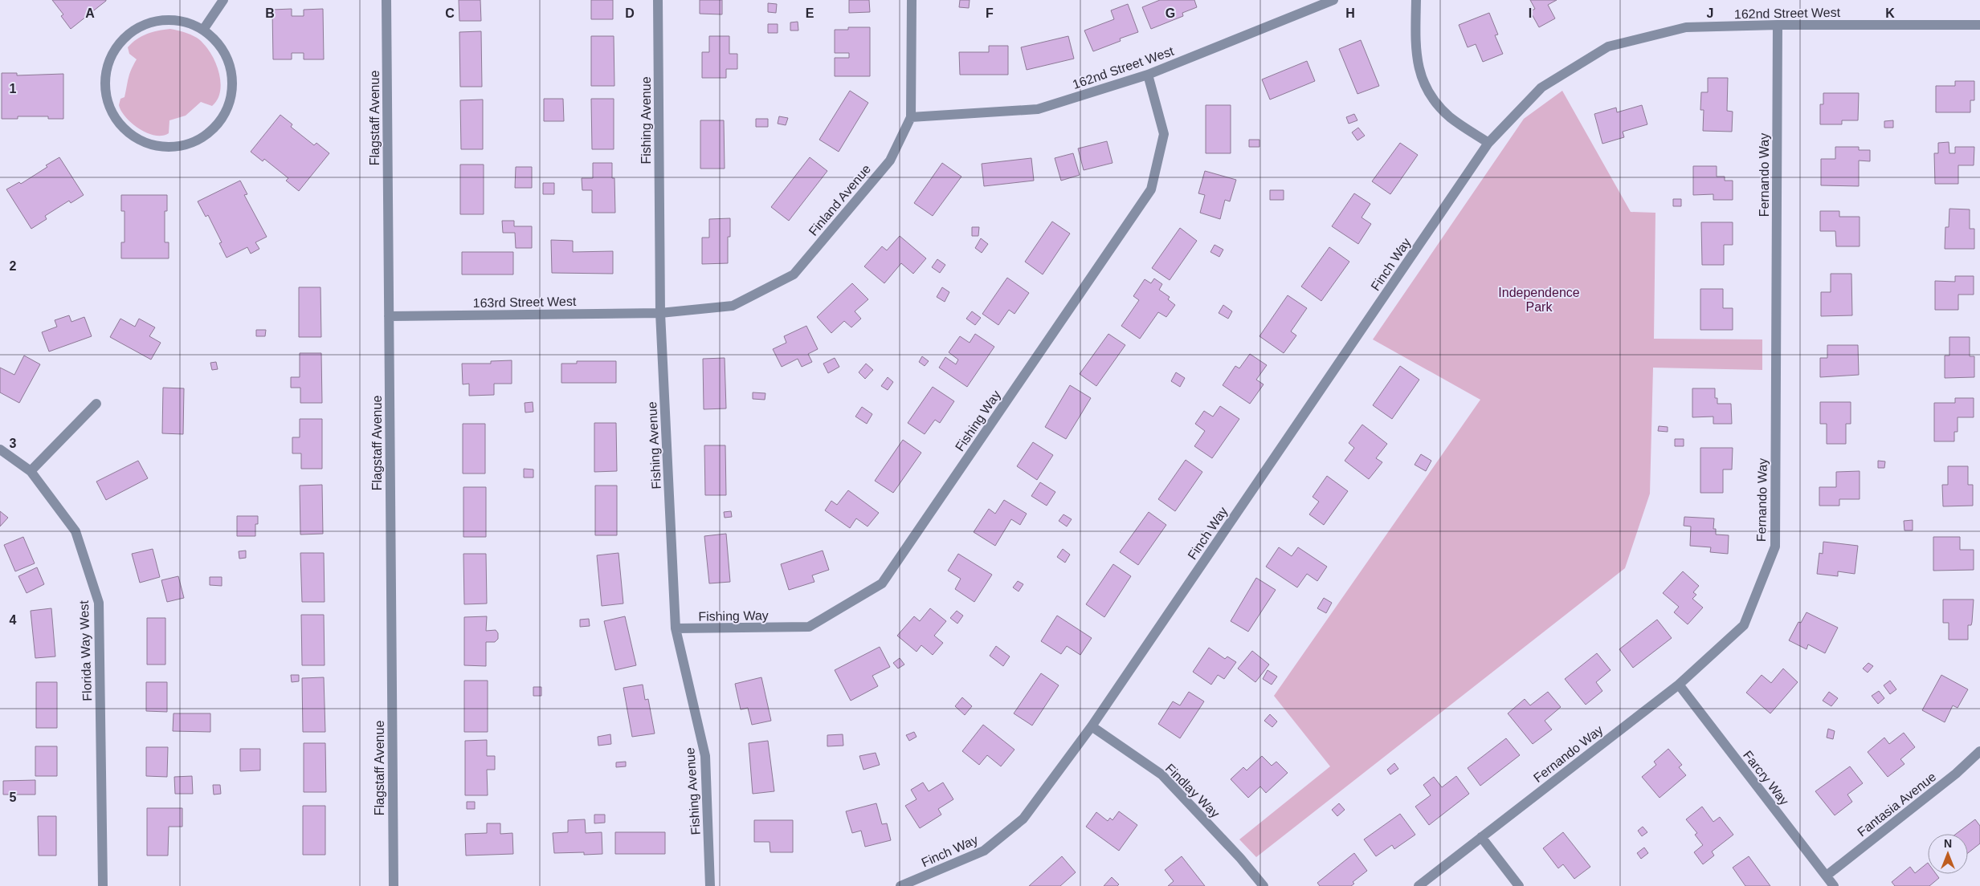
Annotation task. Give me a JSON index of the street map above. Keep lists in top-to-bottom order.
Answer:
{
  "streets": {
    "street": [
      "162nd Street West",
      "Flagstaff Avenue",
      "Fishing Avenue",
      "Fernando Way",
      "Finland Avenue",
      "Finch Way",
      "163rd Street West",
      "Fishing Way",
      "Florida Way West",
      "Farcry Way",
      "Findlay Way",
      "Fantasia Avenue"
    ]
  },
  "crossings": [
    ["162nd Street West", "Fernando Way"],
    ["162nd Street West", "Finland Avenue"],
    ["162nd Street West", "Finch Way"],
    ["162nd Street West", "Fishing Way"],
    ["Flagstaff Avenue", "163rd Street West"],
    ["Fishing Avenue", "Finland Avenue"],
    ["Fishing Avenue", "163rd Street West"],
    ["Fishing Avenue", "Fishing Way"],
    ["Fernando Way", "Farcry Way"],
    ["Finland Avenue", "163rd Street West"],
    ["Finch Way", "Findlay Way"],
    ["Farcry Way", "Fantasia Avenue"]
  ],
  "parks": ["Independence Park"],
  "north": "top",
  "grid": {
    "columns": [
      "A",
      "B",
      "C",
      "D",
      "E",
      "F",
      "G",
      "H",
      "I",
      "J",
      "K"
    ],
    "rows": [
      "1",
      "2",
      "3",
      "4",
      "5"
    ]
  }
}
